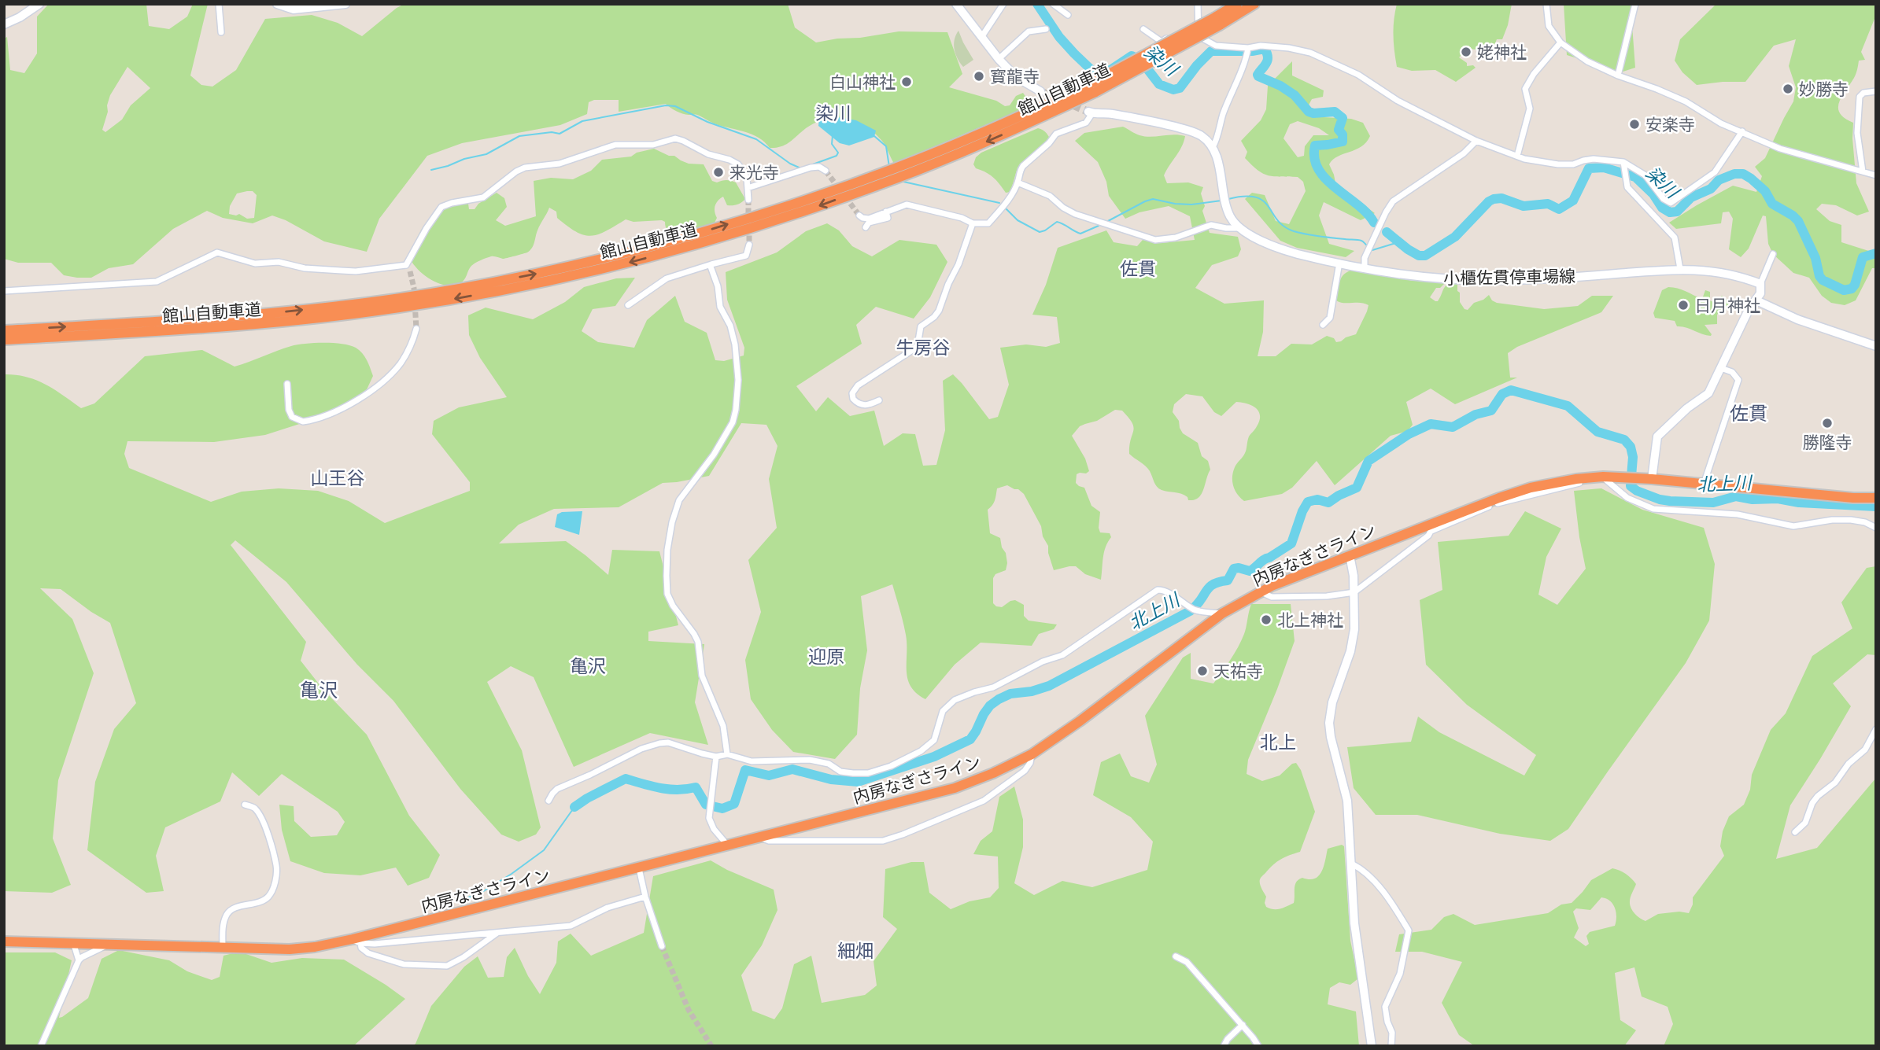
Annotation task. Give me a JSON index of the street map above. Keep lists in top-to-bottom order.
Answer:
{
  "streets": {
    "highway": ["館山自動車道", "内房なぎさライン"],
    "main road": ["小櫃佐貫停車場線"]
  },
  "districts": [
    "染川",
    "佐貫",
    "牛房谷",
    "佐貫",
    "山王谷",
    "迎原",
    "亀沢",
    "亀沢",
    "北上",
    "細畑"
  ],
  "water": ["染川", "北上川"],
  "places": [
    "姥神社",
    "寳龍寺",
    "白山神社",
    "妙勝寺",
    "安楽寺",
    "来光寺",
    "日月神社",
    "勝隆寺",
    "北上神社",
    "天祐寺"
  ]
}
